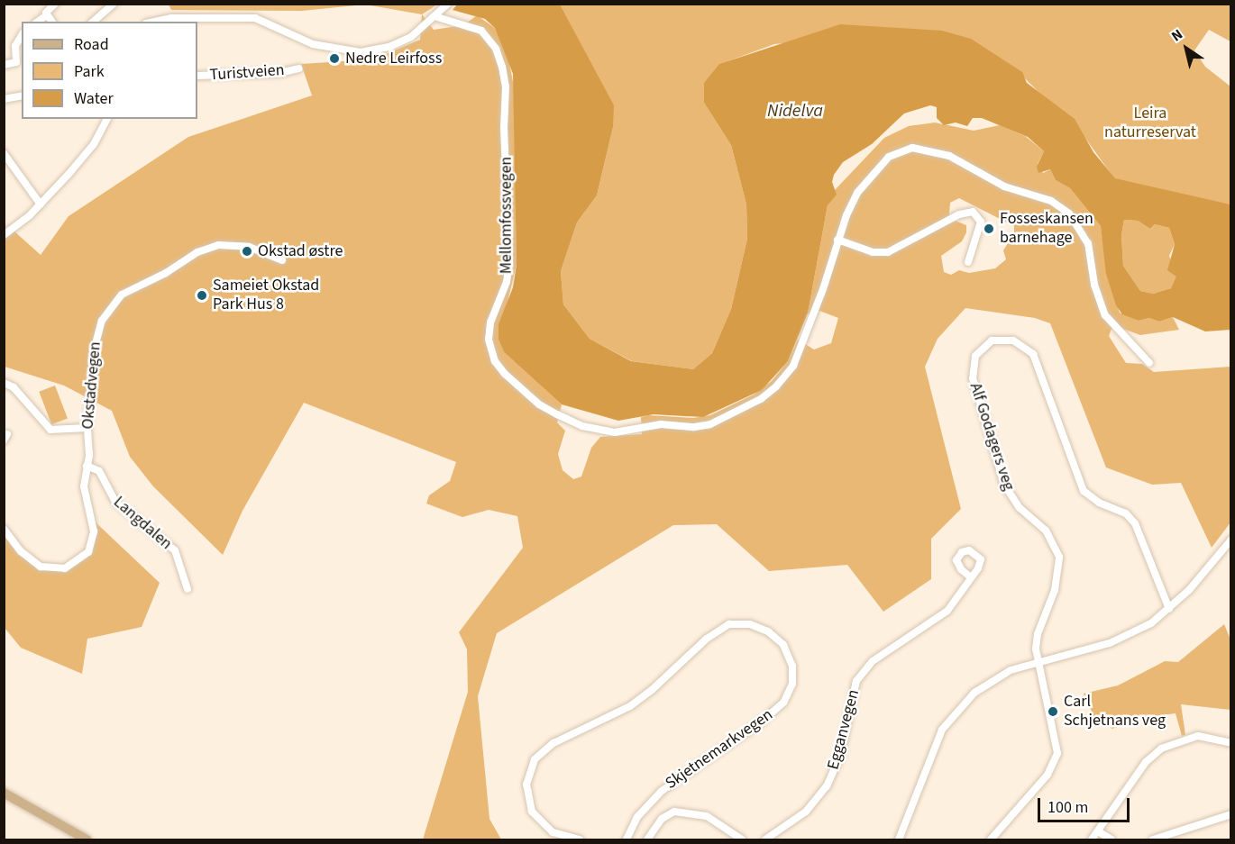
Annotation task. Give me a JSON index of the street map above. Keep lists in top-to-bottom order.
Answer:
{
  "streets": {
    "street": [
      "Turistveien",
      "Mellomfossvegen",
      "Okstadvegen",
      "Alf Godagers veg",
      "Langdalen",
      "Egganvegen",
      "Skjetnemarkvegen"
    ]
  },
  "crossings": [
    ["Okstadvegen", "Langdalen"]
  ],
  "water": ["Nidelva"],
  "parks": ["Leira naturreservat"],
  "places": [
    "Nedre Leirfoss",
    "Fosseskansen barnehage",
    "Okstad østre",
    "Sameiet Okstad Park Hus 8",
    "Carl Schjetnans veg"
  ],
  "legend": ["Road", "Park", "Water"],
  "scale_bar": "100 m",
  "north": "top left"
}
